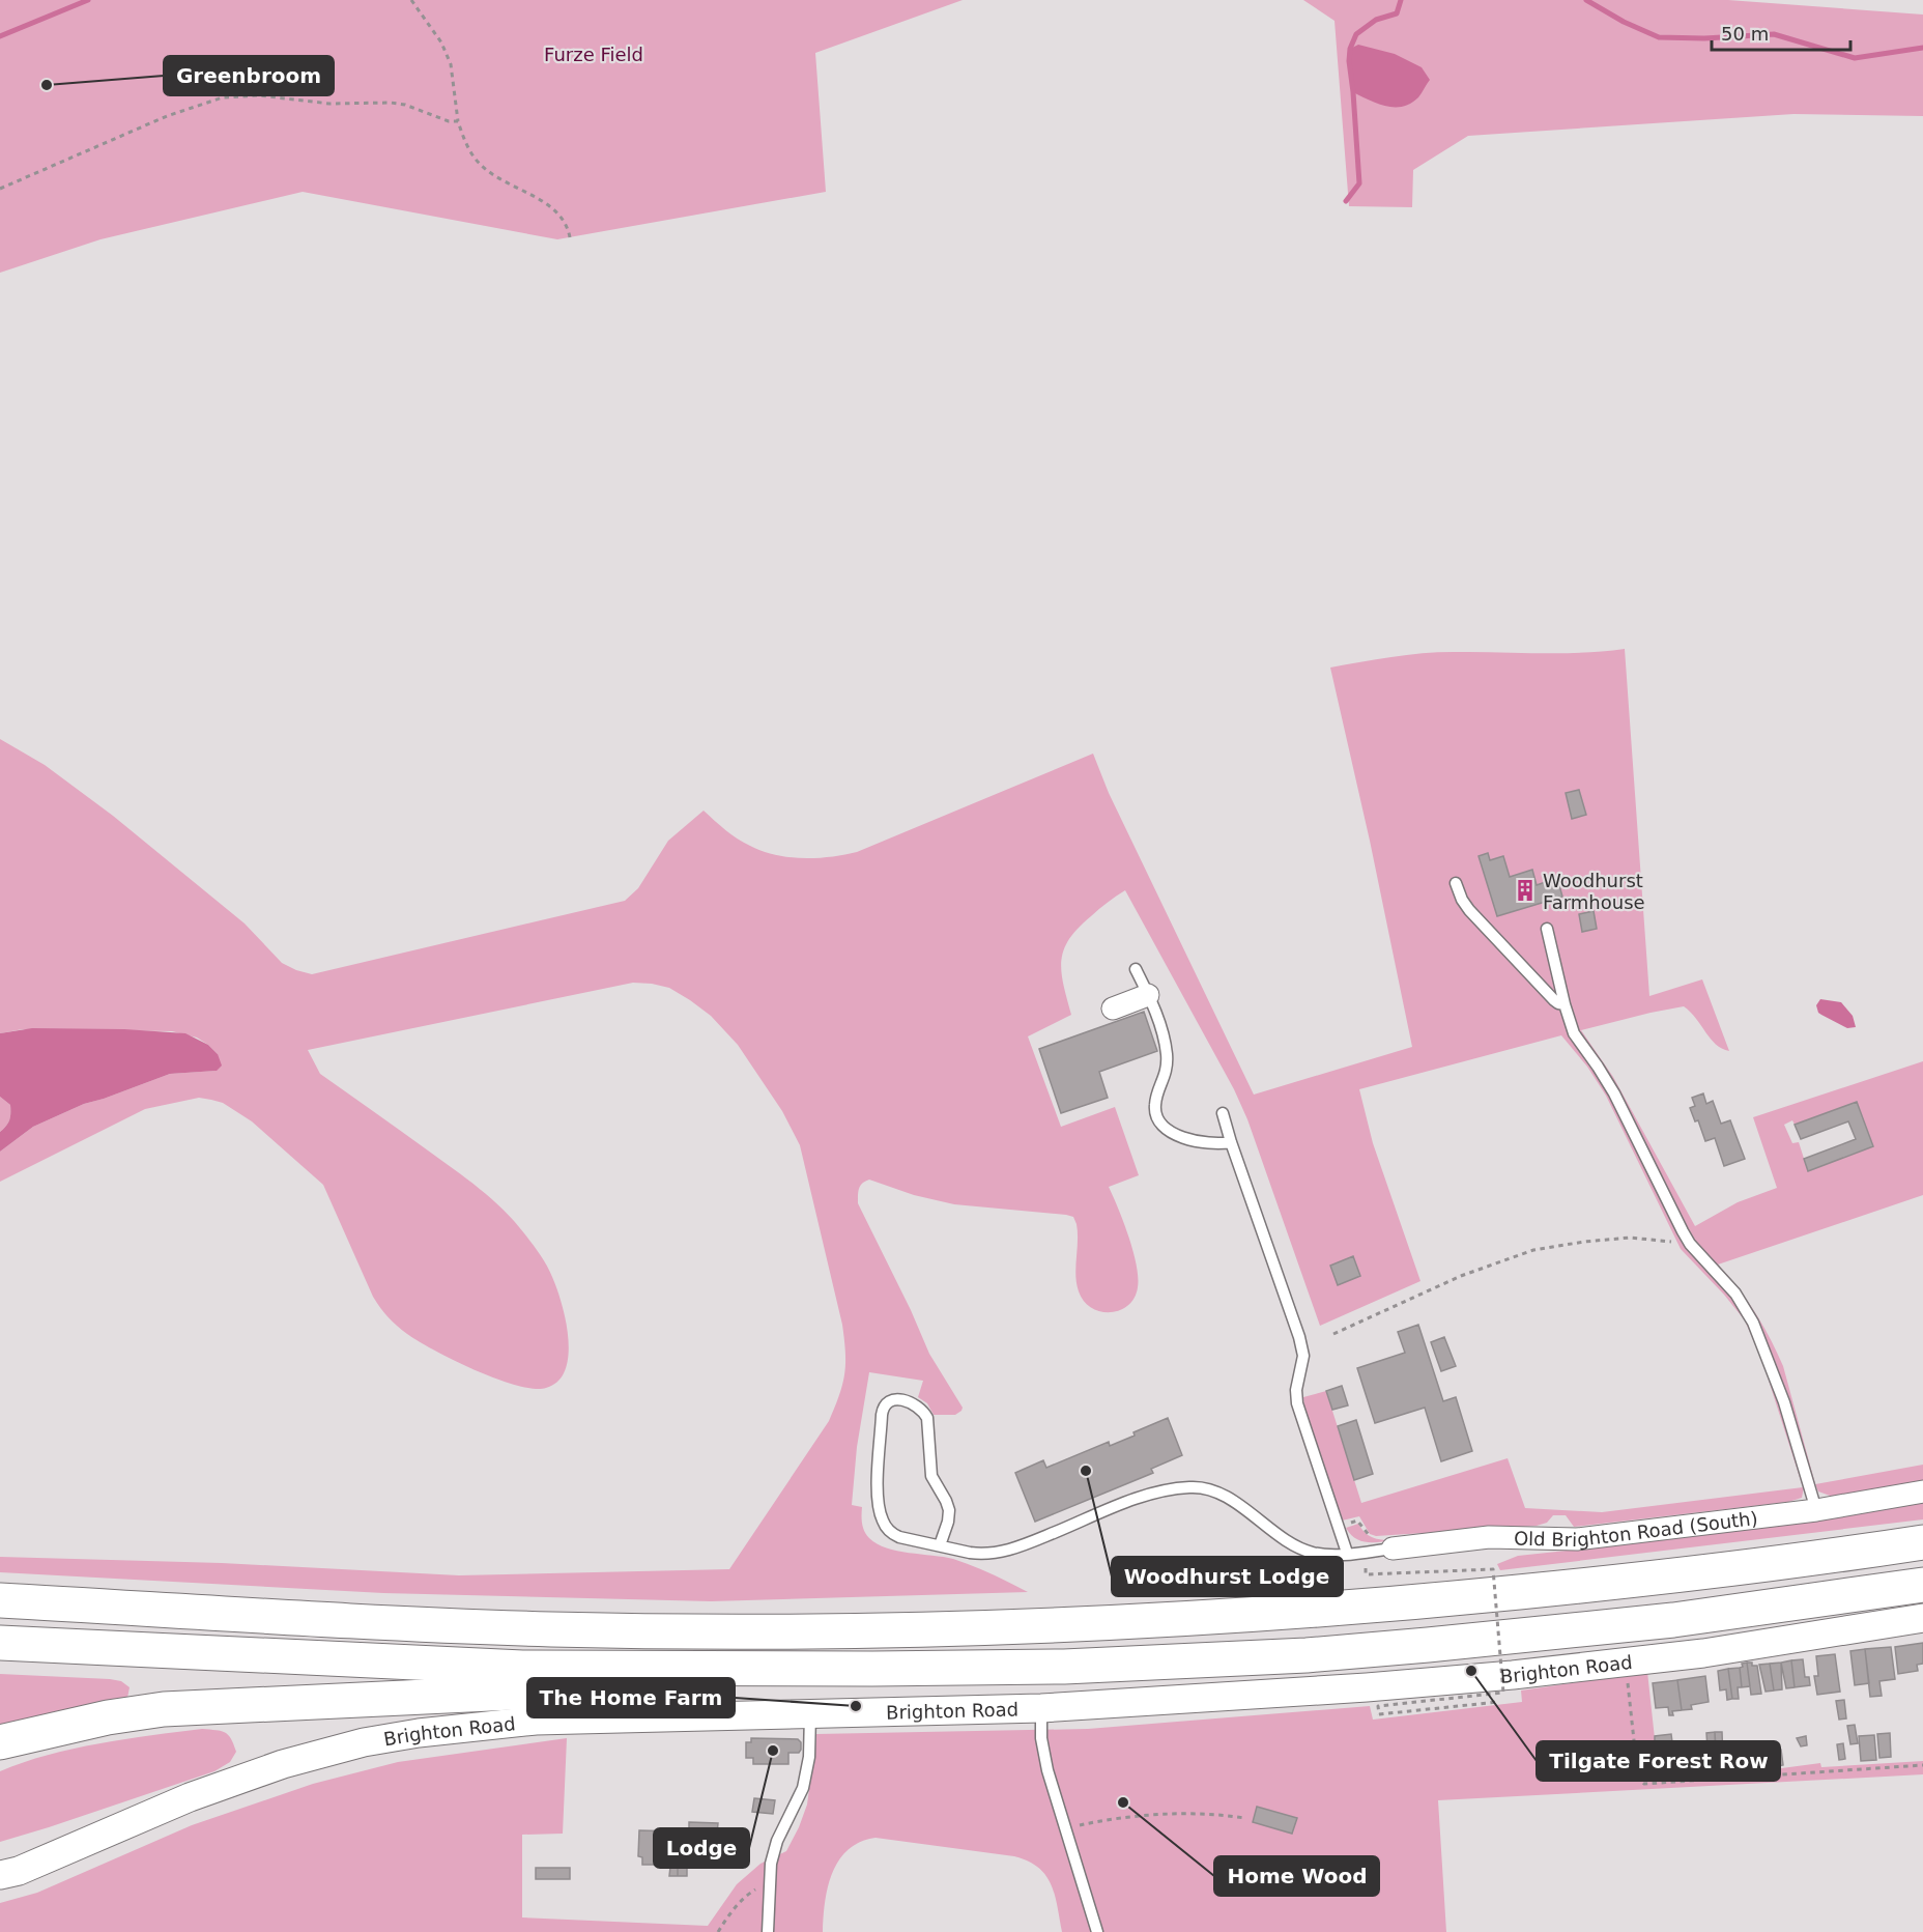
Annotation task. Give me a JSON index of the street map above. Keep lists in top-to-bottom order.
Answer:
{
  "streets": {
    "street": ["Old Brighton Road (South)", "Brighton Road"]
  },
  "parks": ["Furze Field"],
  "places": {
    "other": [
      "Greenbroom",
      "Woodhurst Lodge",
      "Tilgate Forest Row",
      "The Home Farm",
      "Lodge",
      "Home Wood"
    ],
    "building": ["Woodhurst Farmhouse"]
  },
  "scale_bar": "50 m"
}
